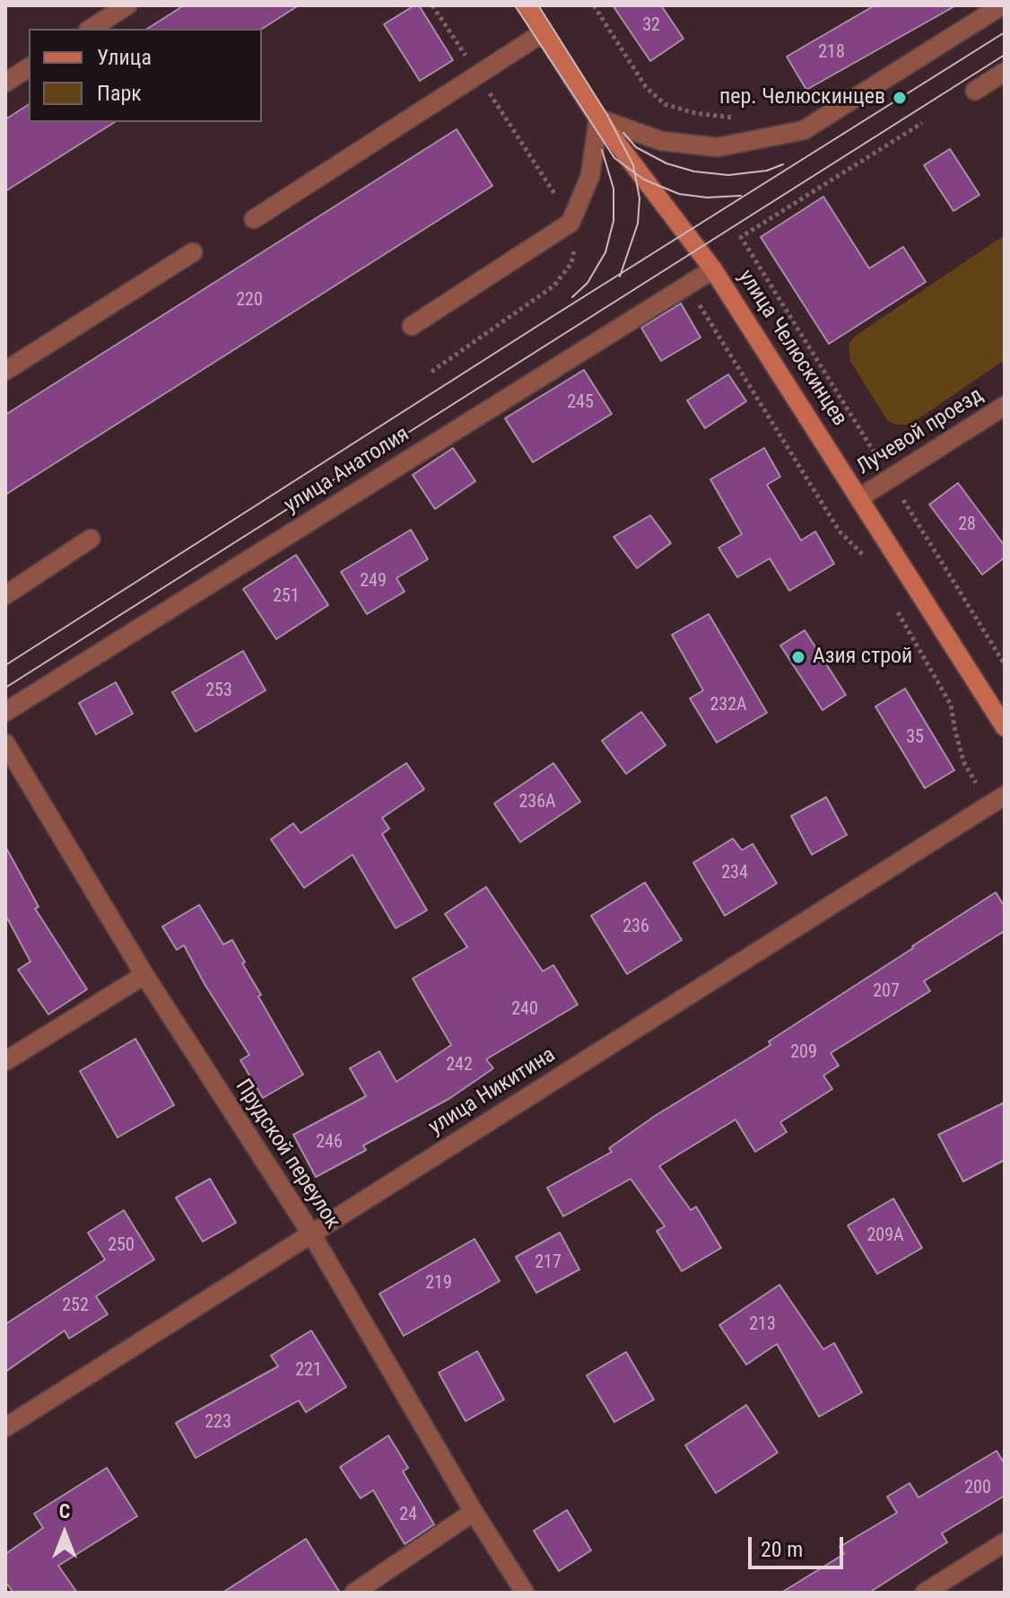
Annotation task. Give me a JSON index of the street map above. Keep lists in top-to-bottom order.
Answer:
{
  "streets": {
    "main road": ["улица Челюскинцев"],
    "street": [
      "Лучевой проезд",
      "улица Анатолия",
      "улица Никитина",
      "Прудской переулок"
    ]
  },
  "crossings": [
    ["улица Челюскинцев", "Лучевой проезд"],
    ["улица Челюскинцев", "улица Анатолия"],
    ["улица Никитина", "Прудской переулок"]
  ],
  "places": ["пер. Челюскинцев", "Азия строй"],
  "house_numbers": [
    "32",
    "218",
    "220",
    "245",
    "28",
    "249",
    "251",
    "253",
    "232А",
    "35",
    "236А",
    "234",
    "236",
    "207",
    "240",
    "209",
    "242",
    "246",
    "209А",
    "250",
    "217",
    "219",
    "252",
    "213",
    "221",
    "223",
    "200",
    "24"
  ],
  "legend": ["Улица", "Парк"],
  "scale_bar": "20 m",
  "north": "top"
}
